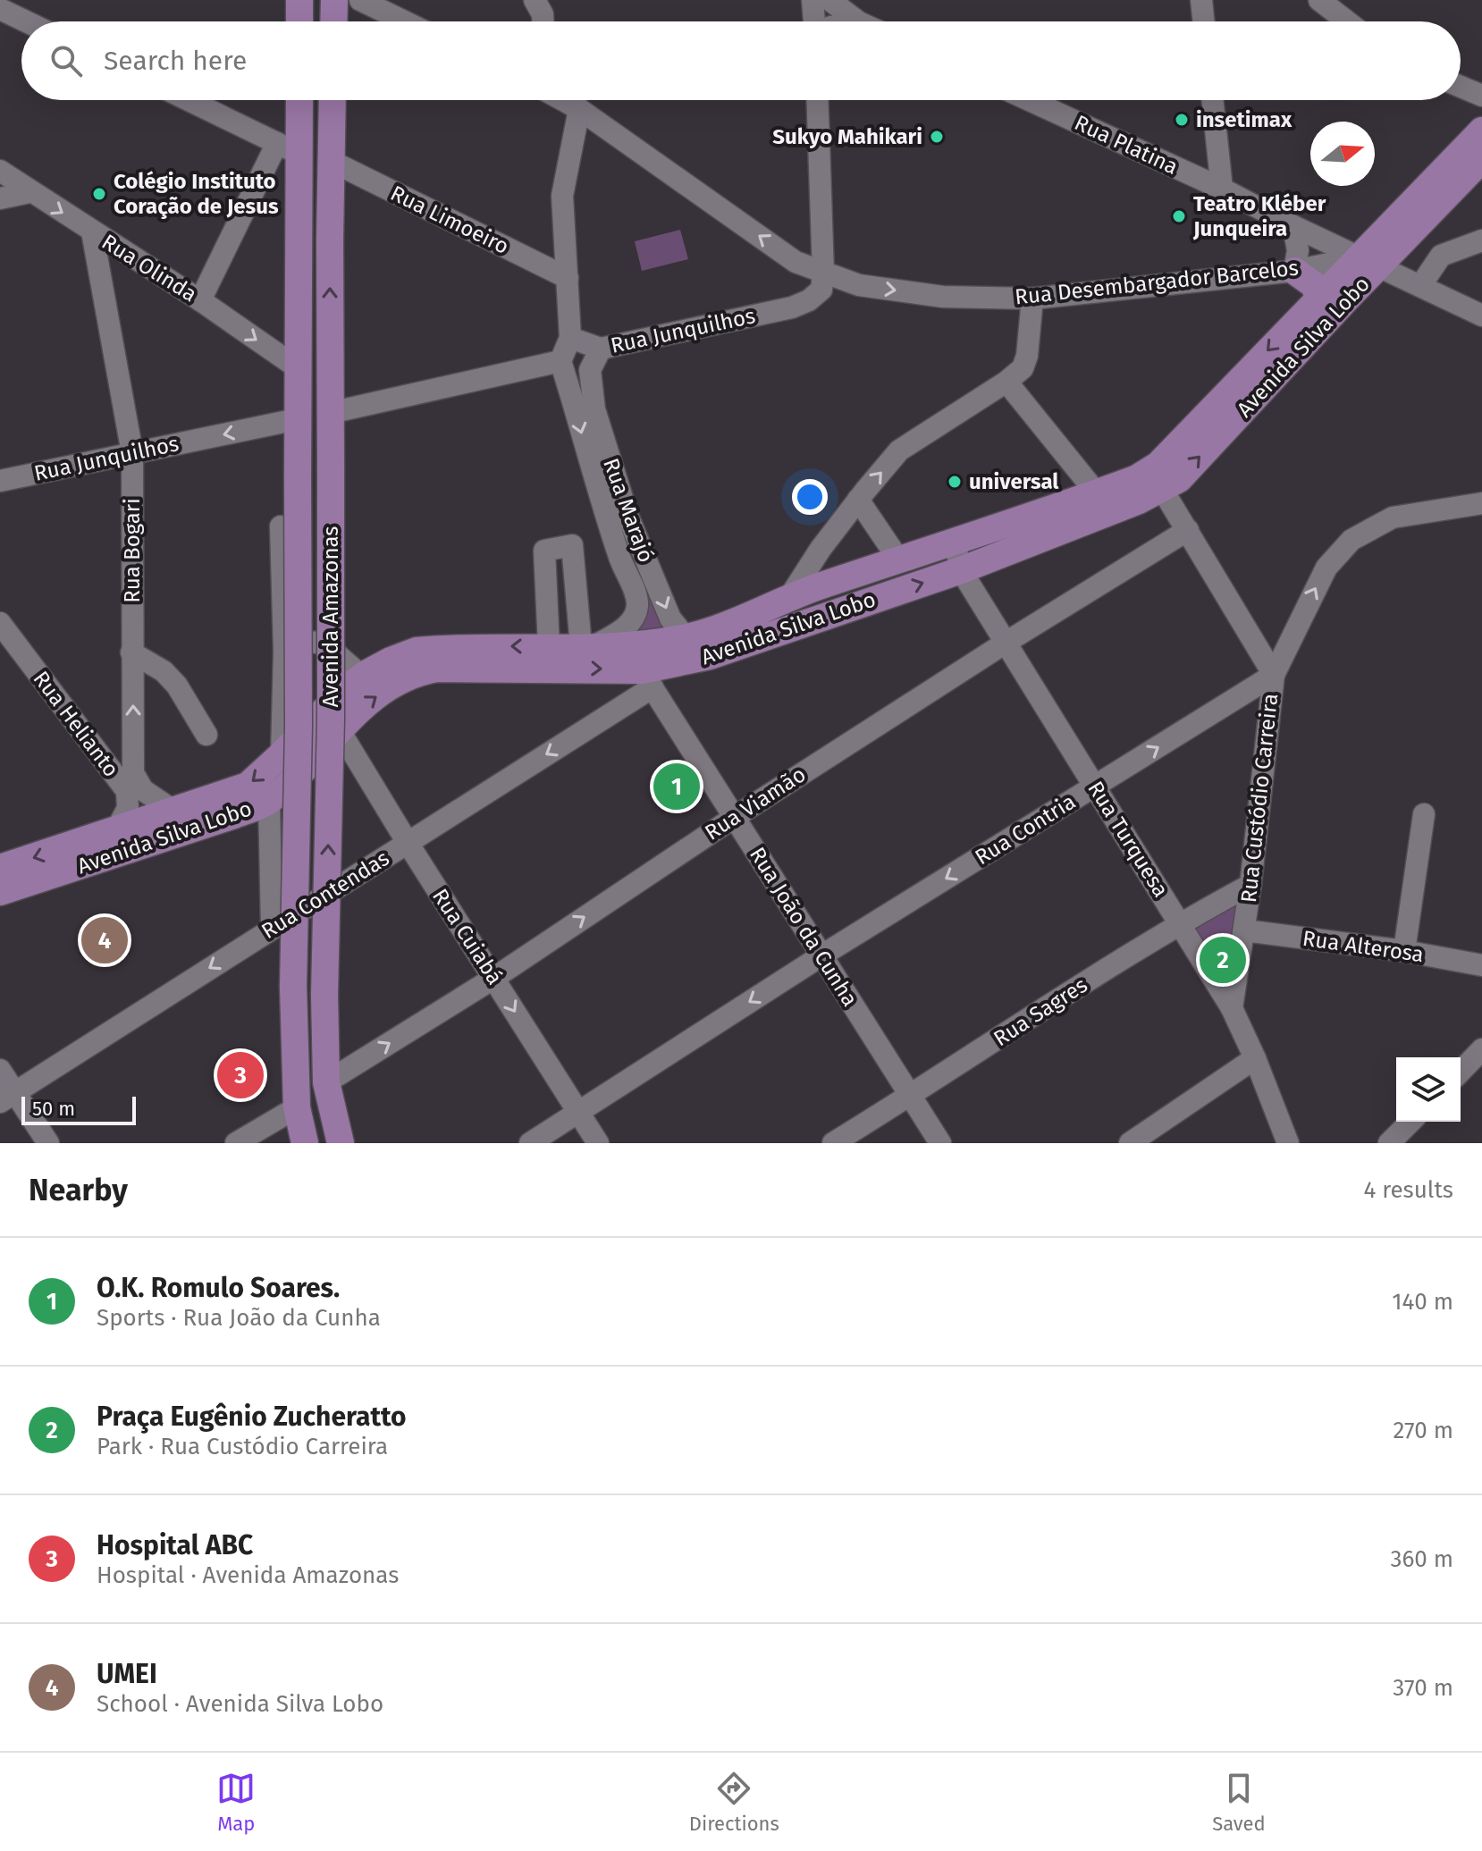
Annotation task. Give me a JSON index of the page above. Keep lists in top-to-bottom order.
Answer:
{
  "streets": {
    "main road": ["Avenida Silva Lobo", "Avenida Amazonas"],
    "street": [
      "Rua Platina",
      "Rua Limoeiro",
      "Rua Olinda",
      "Rua Desembargador Barcelos",
      "Rua Junquilhos",
      "Rua Marajó",
      "Rua Bogari",
      "Rua Helianto",
      "Rua Custódio Carreira",
      "Rua Viamão",
      "Rua Contria",
      "Rua Turquesa",
      "Rua Contendas",
      "Rua João da Cunha",
      "Rua Cuiabá",
      "Rua Alterosa",
      "Rua Sagres"
    ]
  },
  "crossings": [
    ["Rua Platina", "Rua Desembargador Barcelos"],
    ["Rua Platina", "Avenida Silva Lobo"],
    ["Rua Limoeiro", "Avenida Amazonas"],
    ["Rua Olinda", "Rua Bogari"],
    ["Rua Olinda", "Avenida Amazonas"],
    ["Rua Desembargador Barcelos", "Rua Junquilhos"],
    ["Rua Desembargador Barcelos", "Avenida Silva Lobo"],
    ["Rua Junquilhos", "Rua Marajó"],
    ["Rua Junquilhos", "Rua Bogari"],
    ["Rua Junquilhos", "Avenida Amazonas"],
    ["Avenida Silva Lobo", "Rua Marajó"],
    ["Avenida Silva Lobo", "Rua Bogari"],
    ["Avenida Silva Lobo", "Rua Helianto"],
    ["Avenida Silva Lobo", "Rua Custódio Carreira"],
    ["Avenida Silva Lobo", "Rua Turquesa"],
    ["Avenida Silva Lobo", "Rua Contendas"],
    ["Avenida Silva Lobo", "Rua João da Cunha"],
    ["Avenida Silva Lobo", "Rua Cuiabá"],
    ["Rua Marajó", "Rua João da Cunha"],
    ["Avenida Amazonas", "Rua Viamão"],
    ["Rua Custódio Carreira", "Rua Viamão"],
    ["Rua Custódio Carreira", "Rua Contria"],
    ["Rua Custódio Carreira", "Rua Turquesa"],
    ["Rua Custódio Carreira", "Rua Alterosa"],
    ["Rua Custódio Carreira", "Rua Sagres"],
    ["Rua Viamão", "Rua Turquesa"],
    ["Rua Viamão", "Rua João da Cunha"],
    ["Rua Viamão", "Rua Cuiabá"],
    ["Rua Contria", "Rua Turquesa"],
    ["Rua Contria", "Rua João da Cunha"],
    ["Rua Contria", "Rua Cuiabá"],
    ["Rua Turquesa", "Rua Sagres"],
    ["Rua Contendas", "Rua João da Cunha"],
    ["Rua Contendas", "Rua Cuiabá"],
    ["Rua João da Cunha", "Rua Sagres"]
  ],
  "one_way": ["Rua Olinda", "Rua Viamão", "Rua Contendas"],
  "places": [
    "insetimax",
    "Sukyo Mahikari",
    "Colégio Instituto Coração de Jesus",
    "Teatro Kléber Junqueira",
    "universal"
  ],
  "scale_bar": "50 m",
  "north": "right",
  "page": {
    "search": "Search here",
    "pins": [
      "1",
      "4",
      "2",
      "3"
    ],
    "scale": "50 m",
    "heading": ["Nearby", "4 results"],
    "list": [
      {
        "mark": "1",
        "name": "O.K. Romulo Soares.",
        "note": "Sports · Rua João da Cunha",
        "value": "140 m"
      },
      {
        "mark": "2",
        "name": "Praça Eugênio Zucheratto",
        "note": "Park · Rua Custódio Carreira",
        "value": "270 m"
      },
      {
        "mark": "3",
        "name": "Hospital ABC",
        "note": "Hospital · Avenida Amazonas",
        "value": "360 m"
      },
      {
        "mark": "4",
        "name": "UMEI",
        "note": "School · Avenida Silva Lobo",
        "value": "370 m"
      }
    ],
    "nav": ["Map", "Directions", "Saved"]
  }
}
